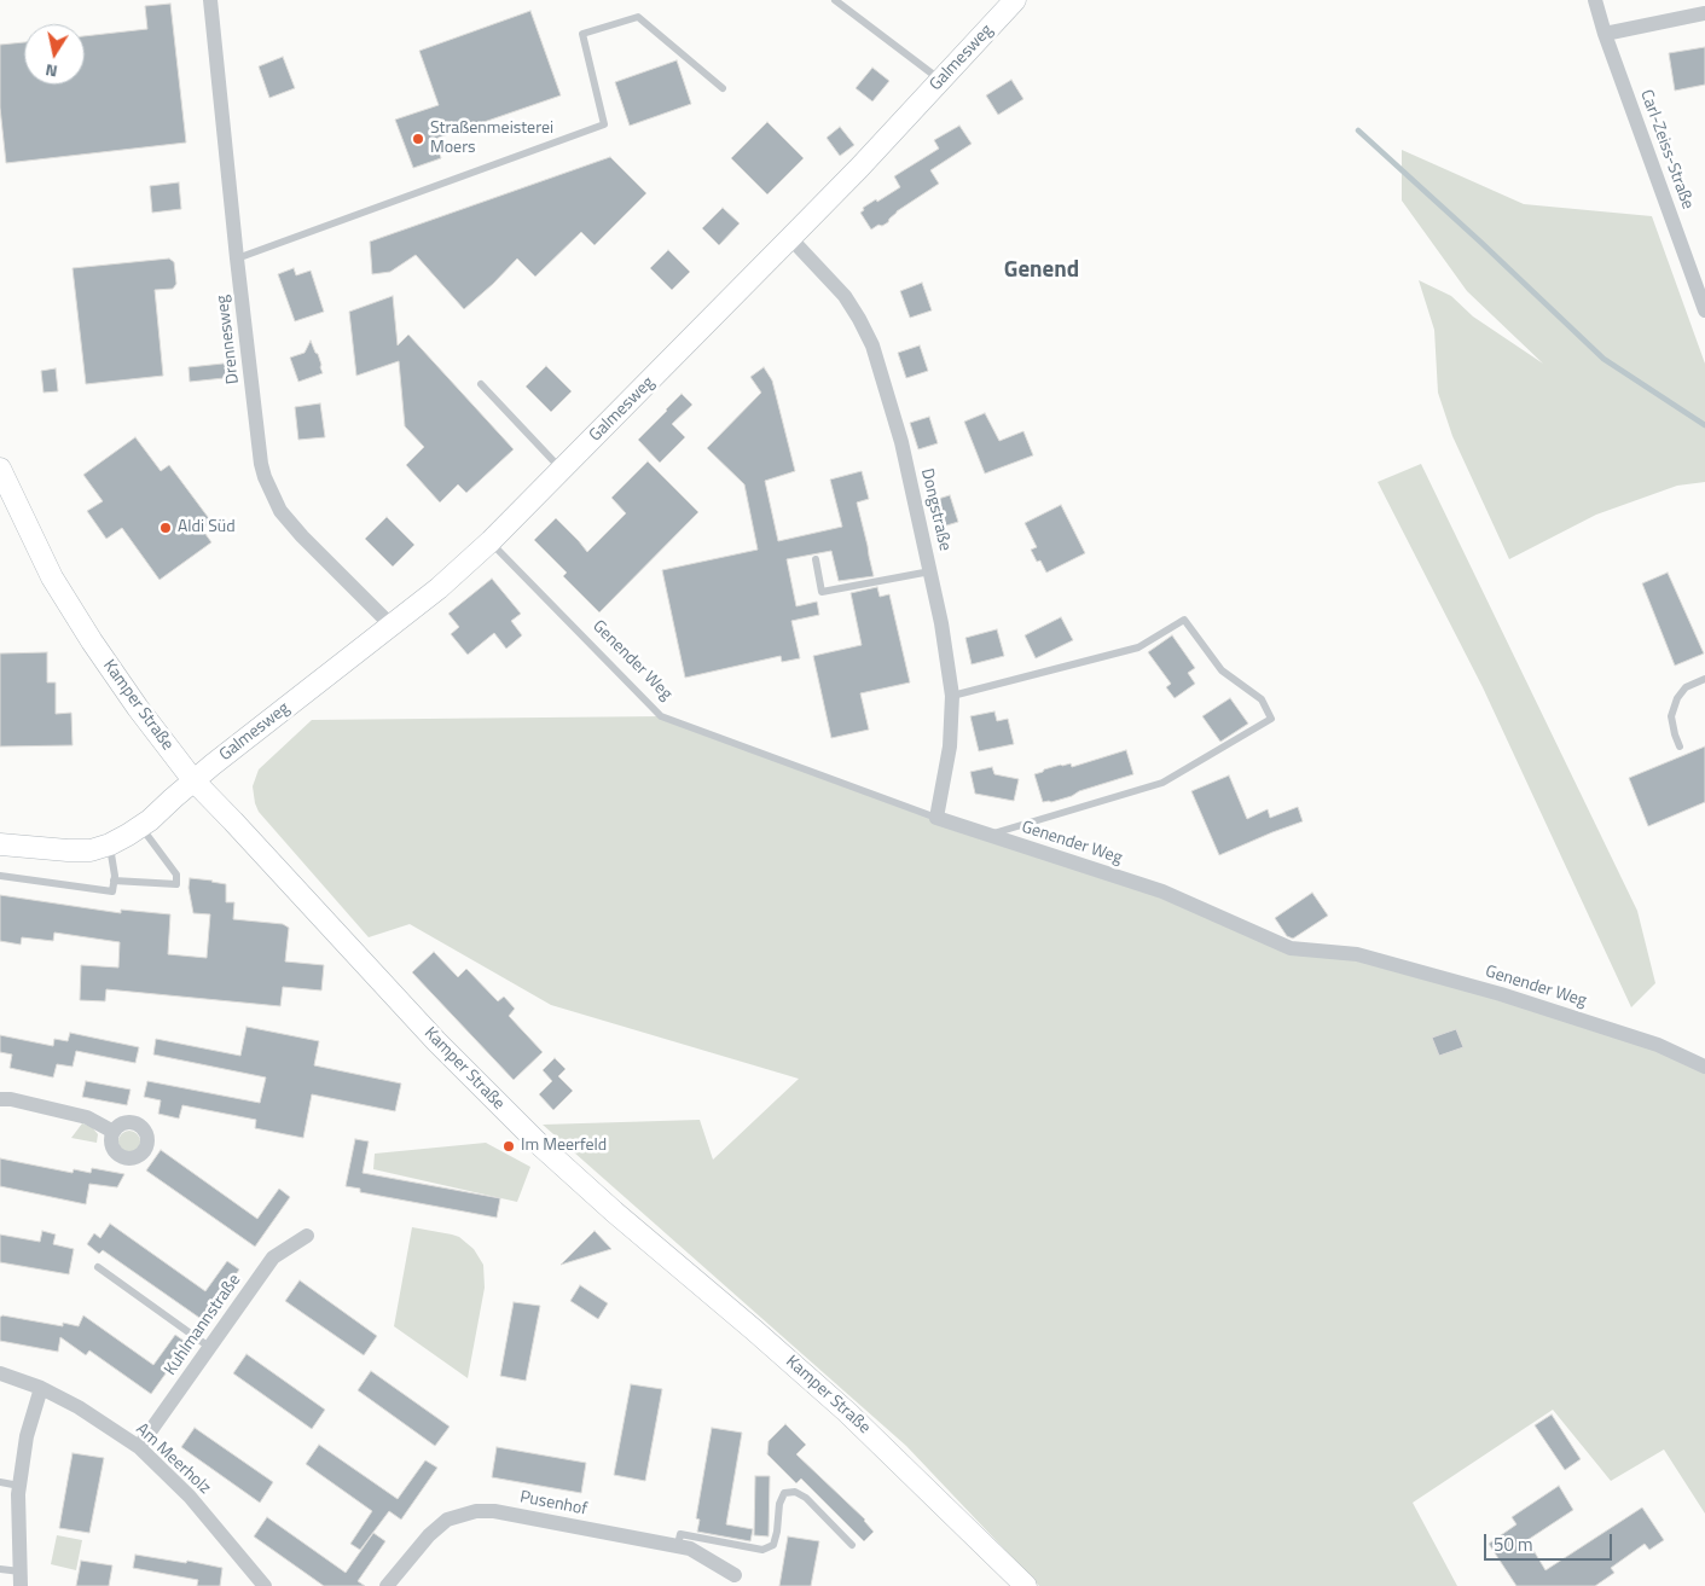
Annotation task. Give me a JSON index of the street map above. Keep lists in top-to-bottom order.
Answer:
{
  "streets": {
    "main road": ["Galmesweg", "Kamper Straße"],
    "street": [
      "Carl-Zeiss-Straße",
      "Drennesweg",
      "Dongstraße",
      "Genender Weg",
      "Kuhlmannstraße",
      "Am Meerholz",
      "Pusenhof"
    ]
  },
  "crossings": [
    ["Galmesweg", "Drennesweg"],
    ["Galmesweg", "Dongstraße"],
    ["Galmesweg", "Genender Weg"],
    ["Galmesweg", "Kamper Straße"],
    ["Dongstraße", "Genender Weg"],
    ["Kuhlmannstraße", "Am Meerholz"]
  ],
  "districts": ["Genend"],
  "places": ["Straßenmeisterei Moers", "Aldi Süd", "Im Meerfeld"],
  "scale_bar": "50 m",
  "north": "bottom"
}
